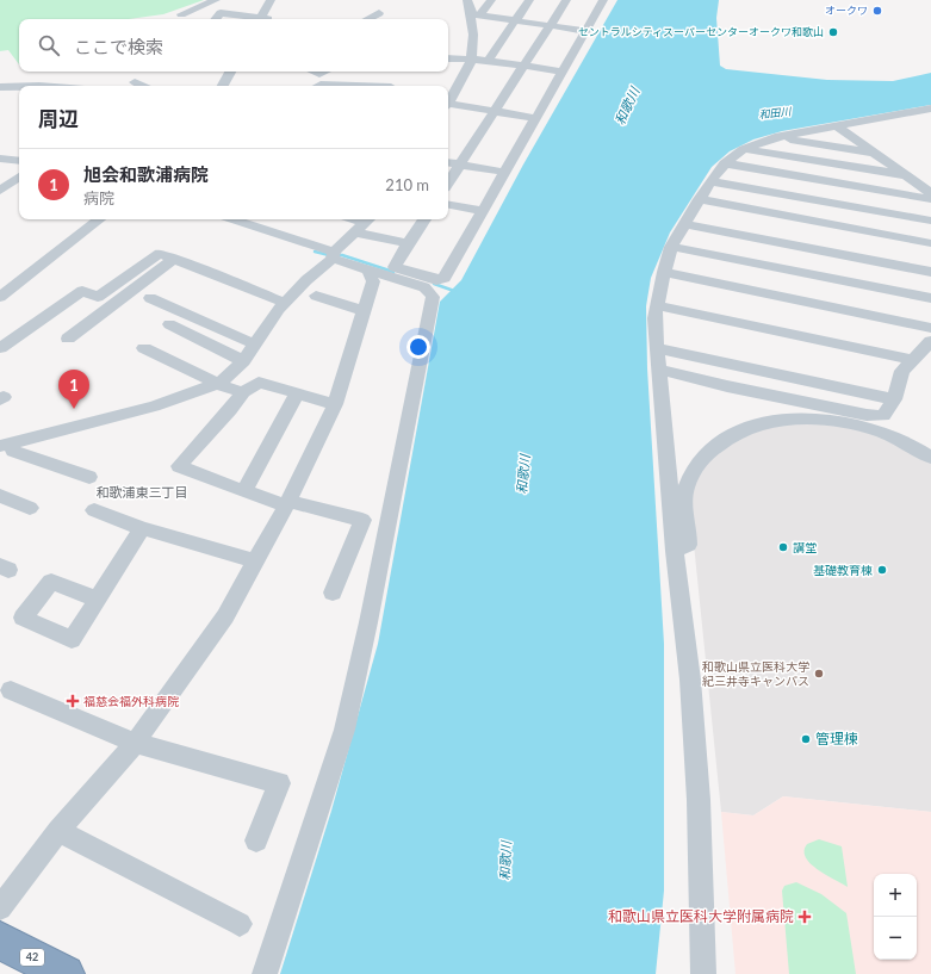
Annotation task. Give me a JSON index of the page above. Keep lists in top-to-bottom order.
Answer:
{
  "streets": {
    "highway": ["42"]
  },
  "districts": ["和歌浦東三丁目"],
  "water": ["和歌川", "和田川"],
  "places": {
    "other": [
      "オークワ",
      "セントラルシティスーパーセンターオークワ和歌山",
      "講堂",
      "基礎教育棟",
      "和歌山県立医科大学 紀三井寺キャンパス",
      "管理棟"
    ],
    "health": ["福慈会福外科病院", "和歌山県立医科大学附属病院"]
  },
  "page": {
    "search": "ここで検索",
    "heading": "周辺",
    "list": [
      {
        "mark": "1",
        "name": "旭会和歌浦病院",
        "note": "病院",
        "value": "210 m"
      }
    ],
    "pins": "1",
    "map_buttons": ["+", "−"]
  }
}
